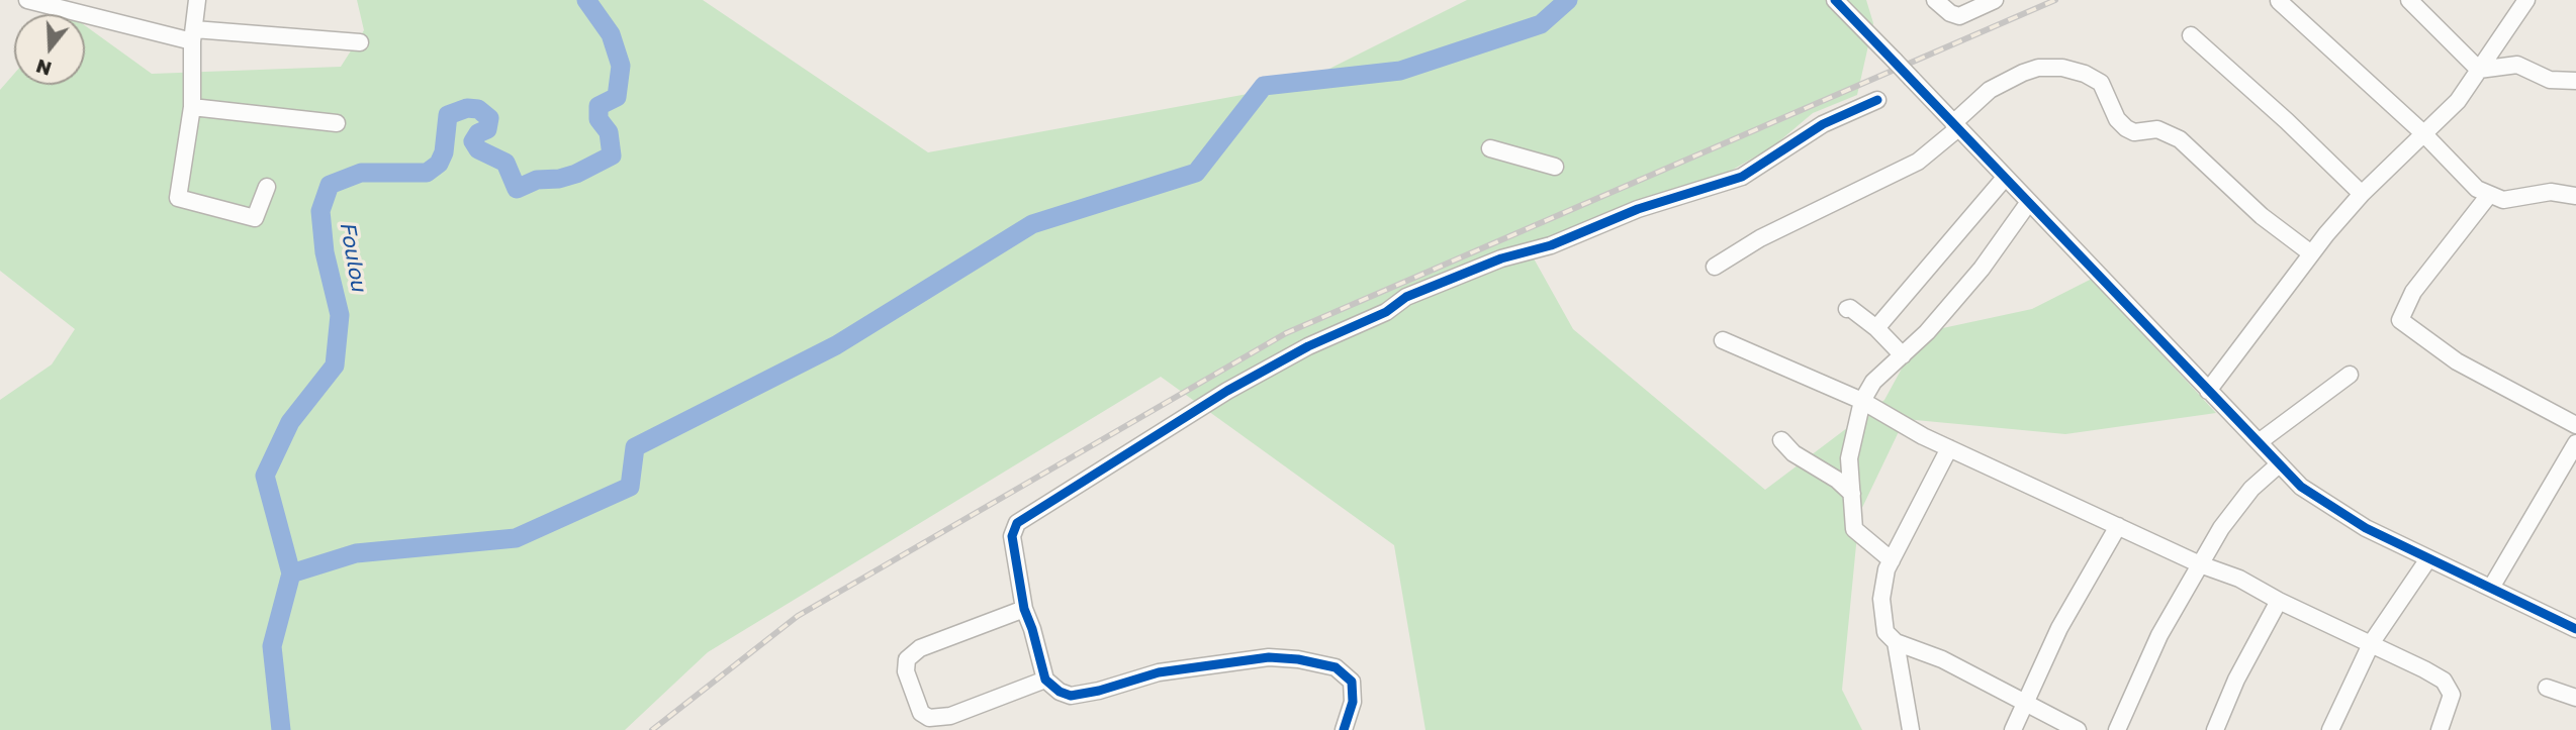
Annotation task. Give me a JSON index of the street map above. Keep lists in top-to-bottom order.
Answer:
{
  "water": ["Foulou"],
  "north": "bottom"
}
